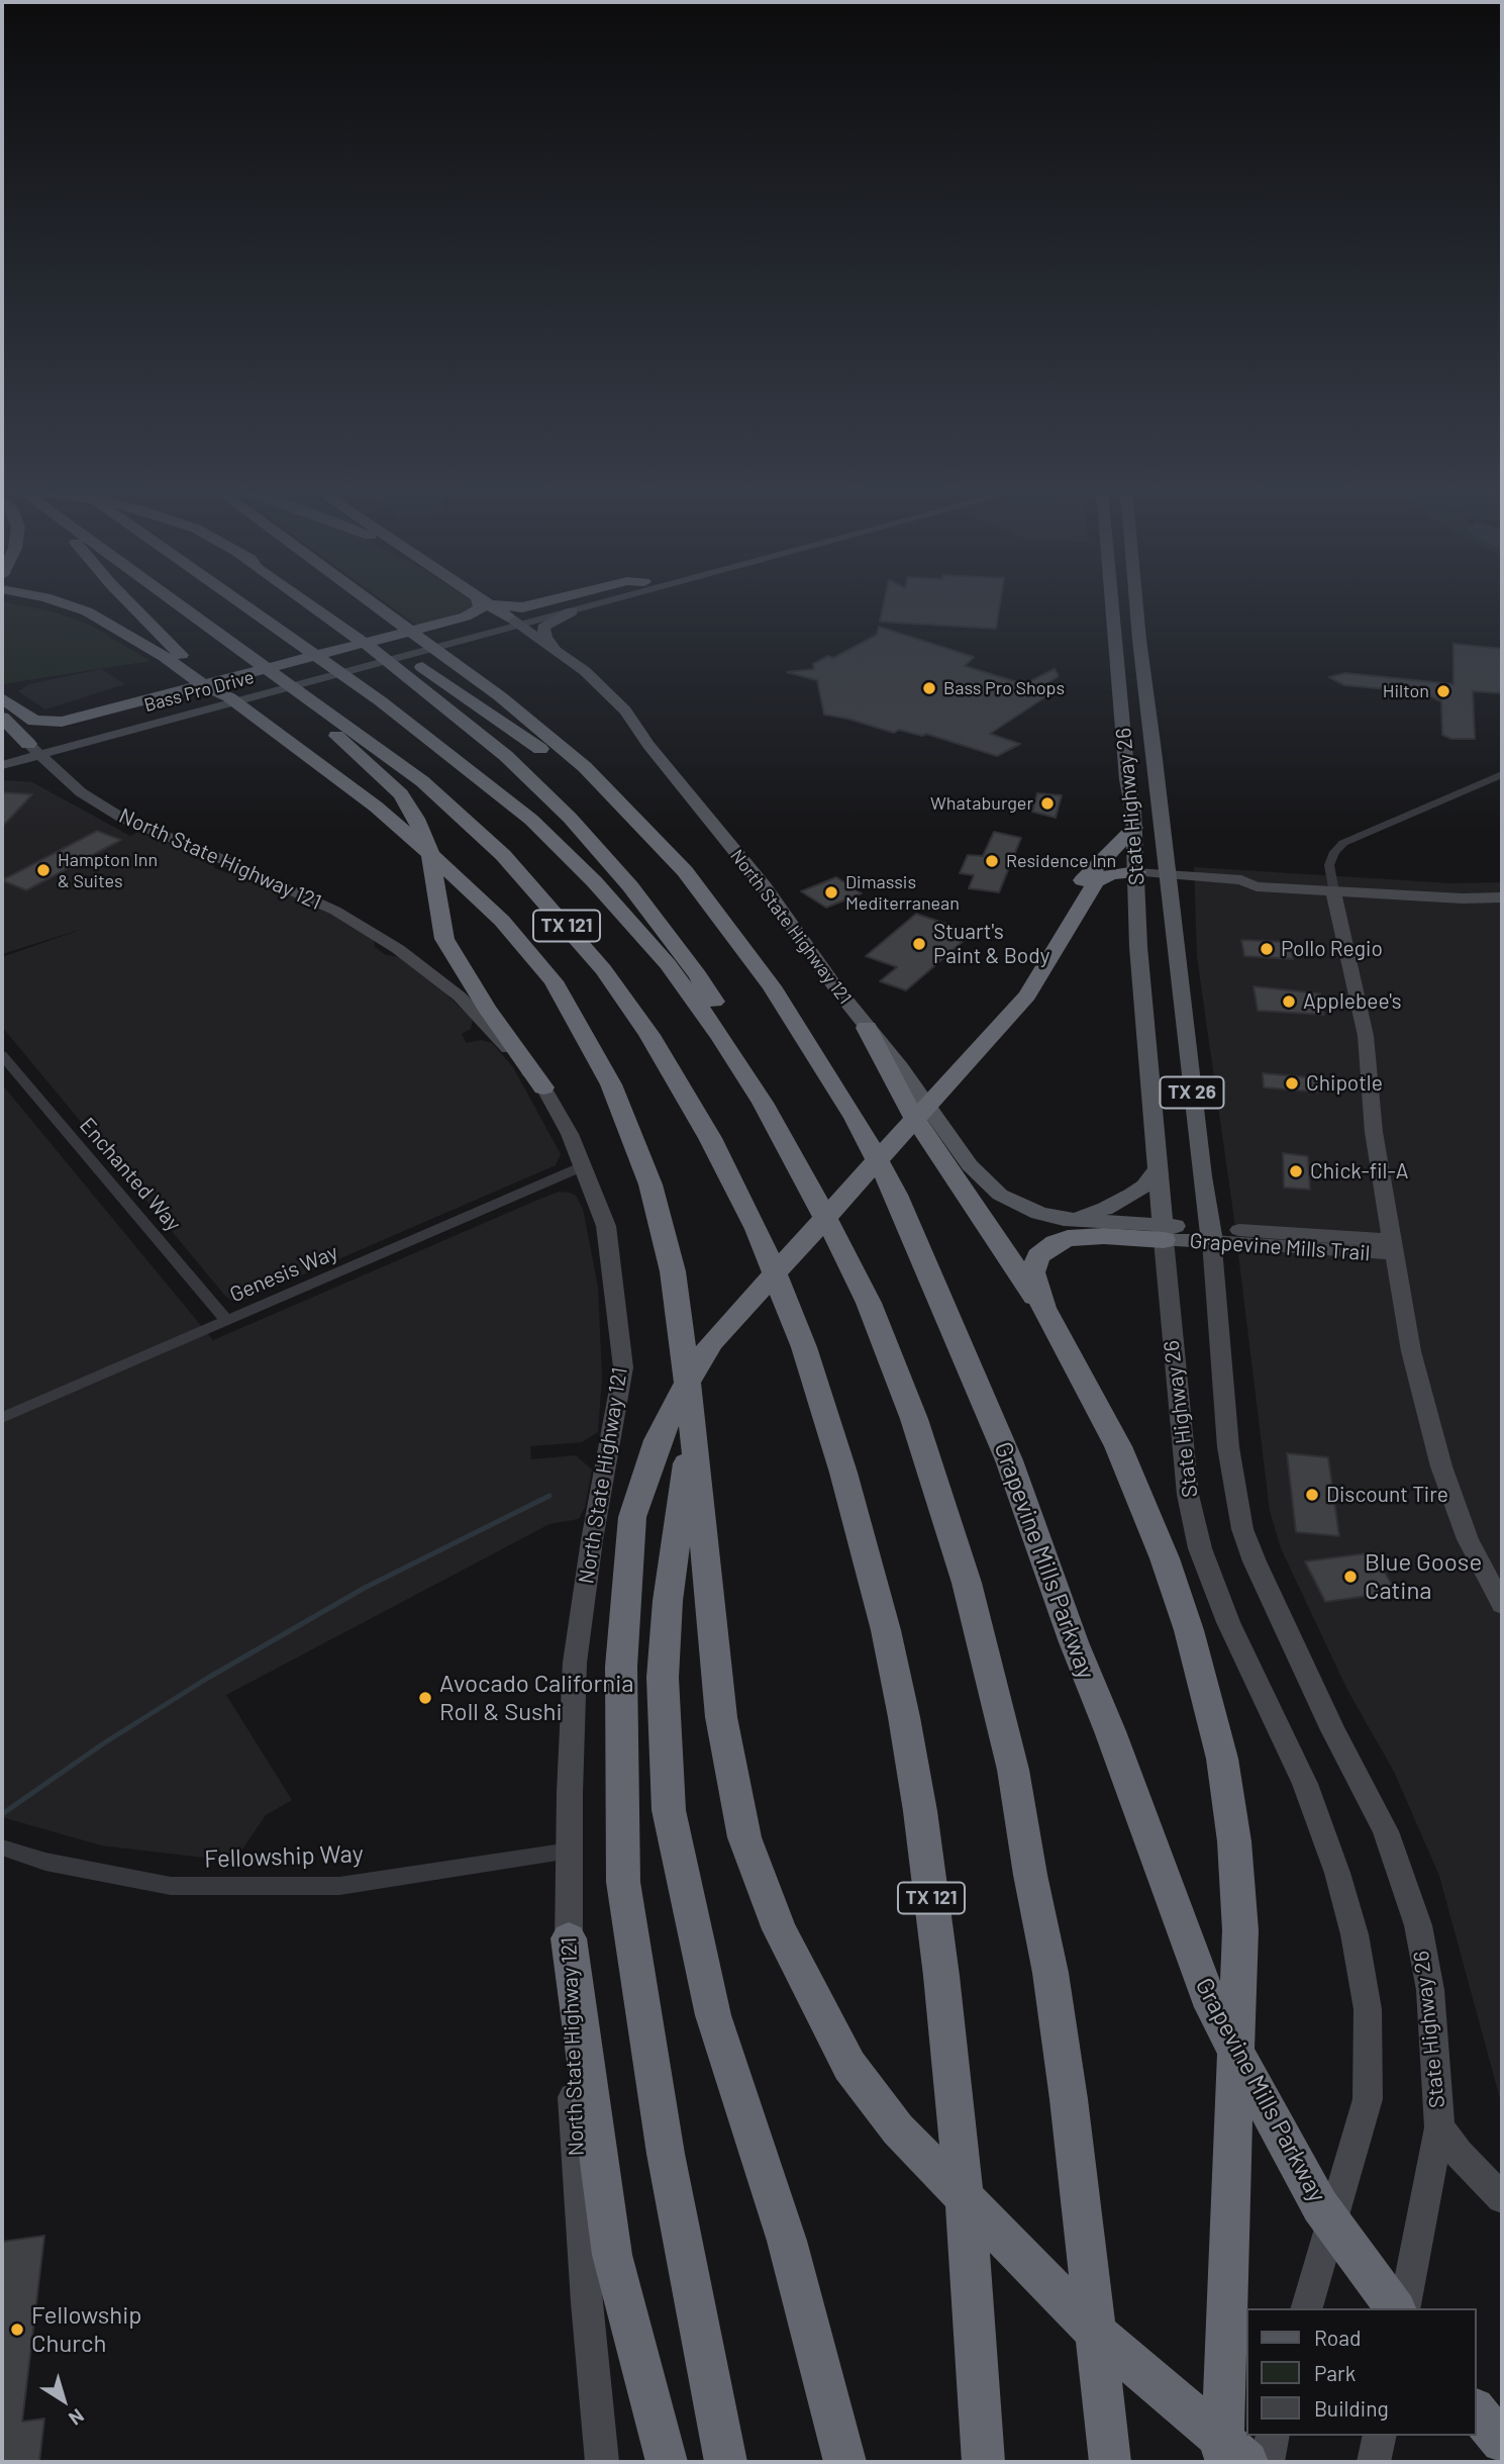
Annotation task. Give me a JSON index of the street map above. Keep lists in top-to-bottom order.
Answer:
{
  "streets": {
    "highway": ["TX 121", "Grapevine Mills Parkway"],
    "main road": [
      "Bass Pro Drive",
      "State Highway 26",
      "North State Highway 121",
      "TX 26",
      "Grapevine Mills Trail"
    ],
    "street": ["Enchanted Way", "Genesis Way", "Fellowship Way"]
  },
  "crossings": [
    ["Bass Pro Drive", "North State Highway 121"],
    ["State Highway 26", "Grapevine Mills Trail"],
    ["North State Highway 121", "Grapevine Mills Trail"],
    ["North State Highway 121", "Genesis Way"],
    ["North State Highway 121", "Fellowship Way"],
    ["Enchanted Way", "Genesis Way"]
  ],
  "places": [
    "Bass Pro Shops",
    "Hilton",
    "Whataburger",
    "Residence Inn",
    "Hampton Inn & Suites",
    "Dimassis Mediterranean",
    "Stuart's Paint & Body",
    "Pollo Regio",
    "Applebee's",
    "Chipotle",
    "Chick-fil-A",
    "Discount Tire",
    "Blue Goose Catina",
    "Avocado California Roll & Sushi",
    "Fellowship Church"
  ],
  "legend": ["Road", "Park", "Building"],
  "north": "bottom right"
}
